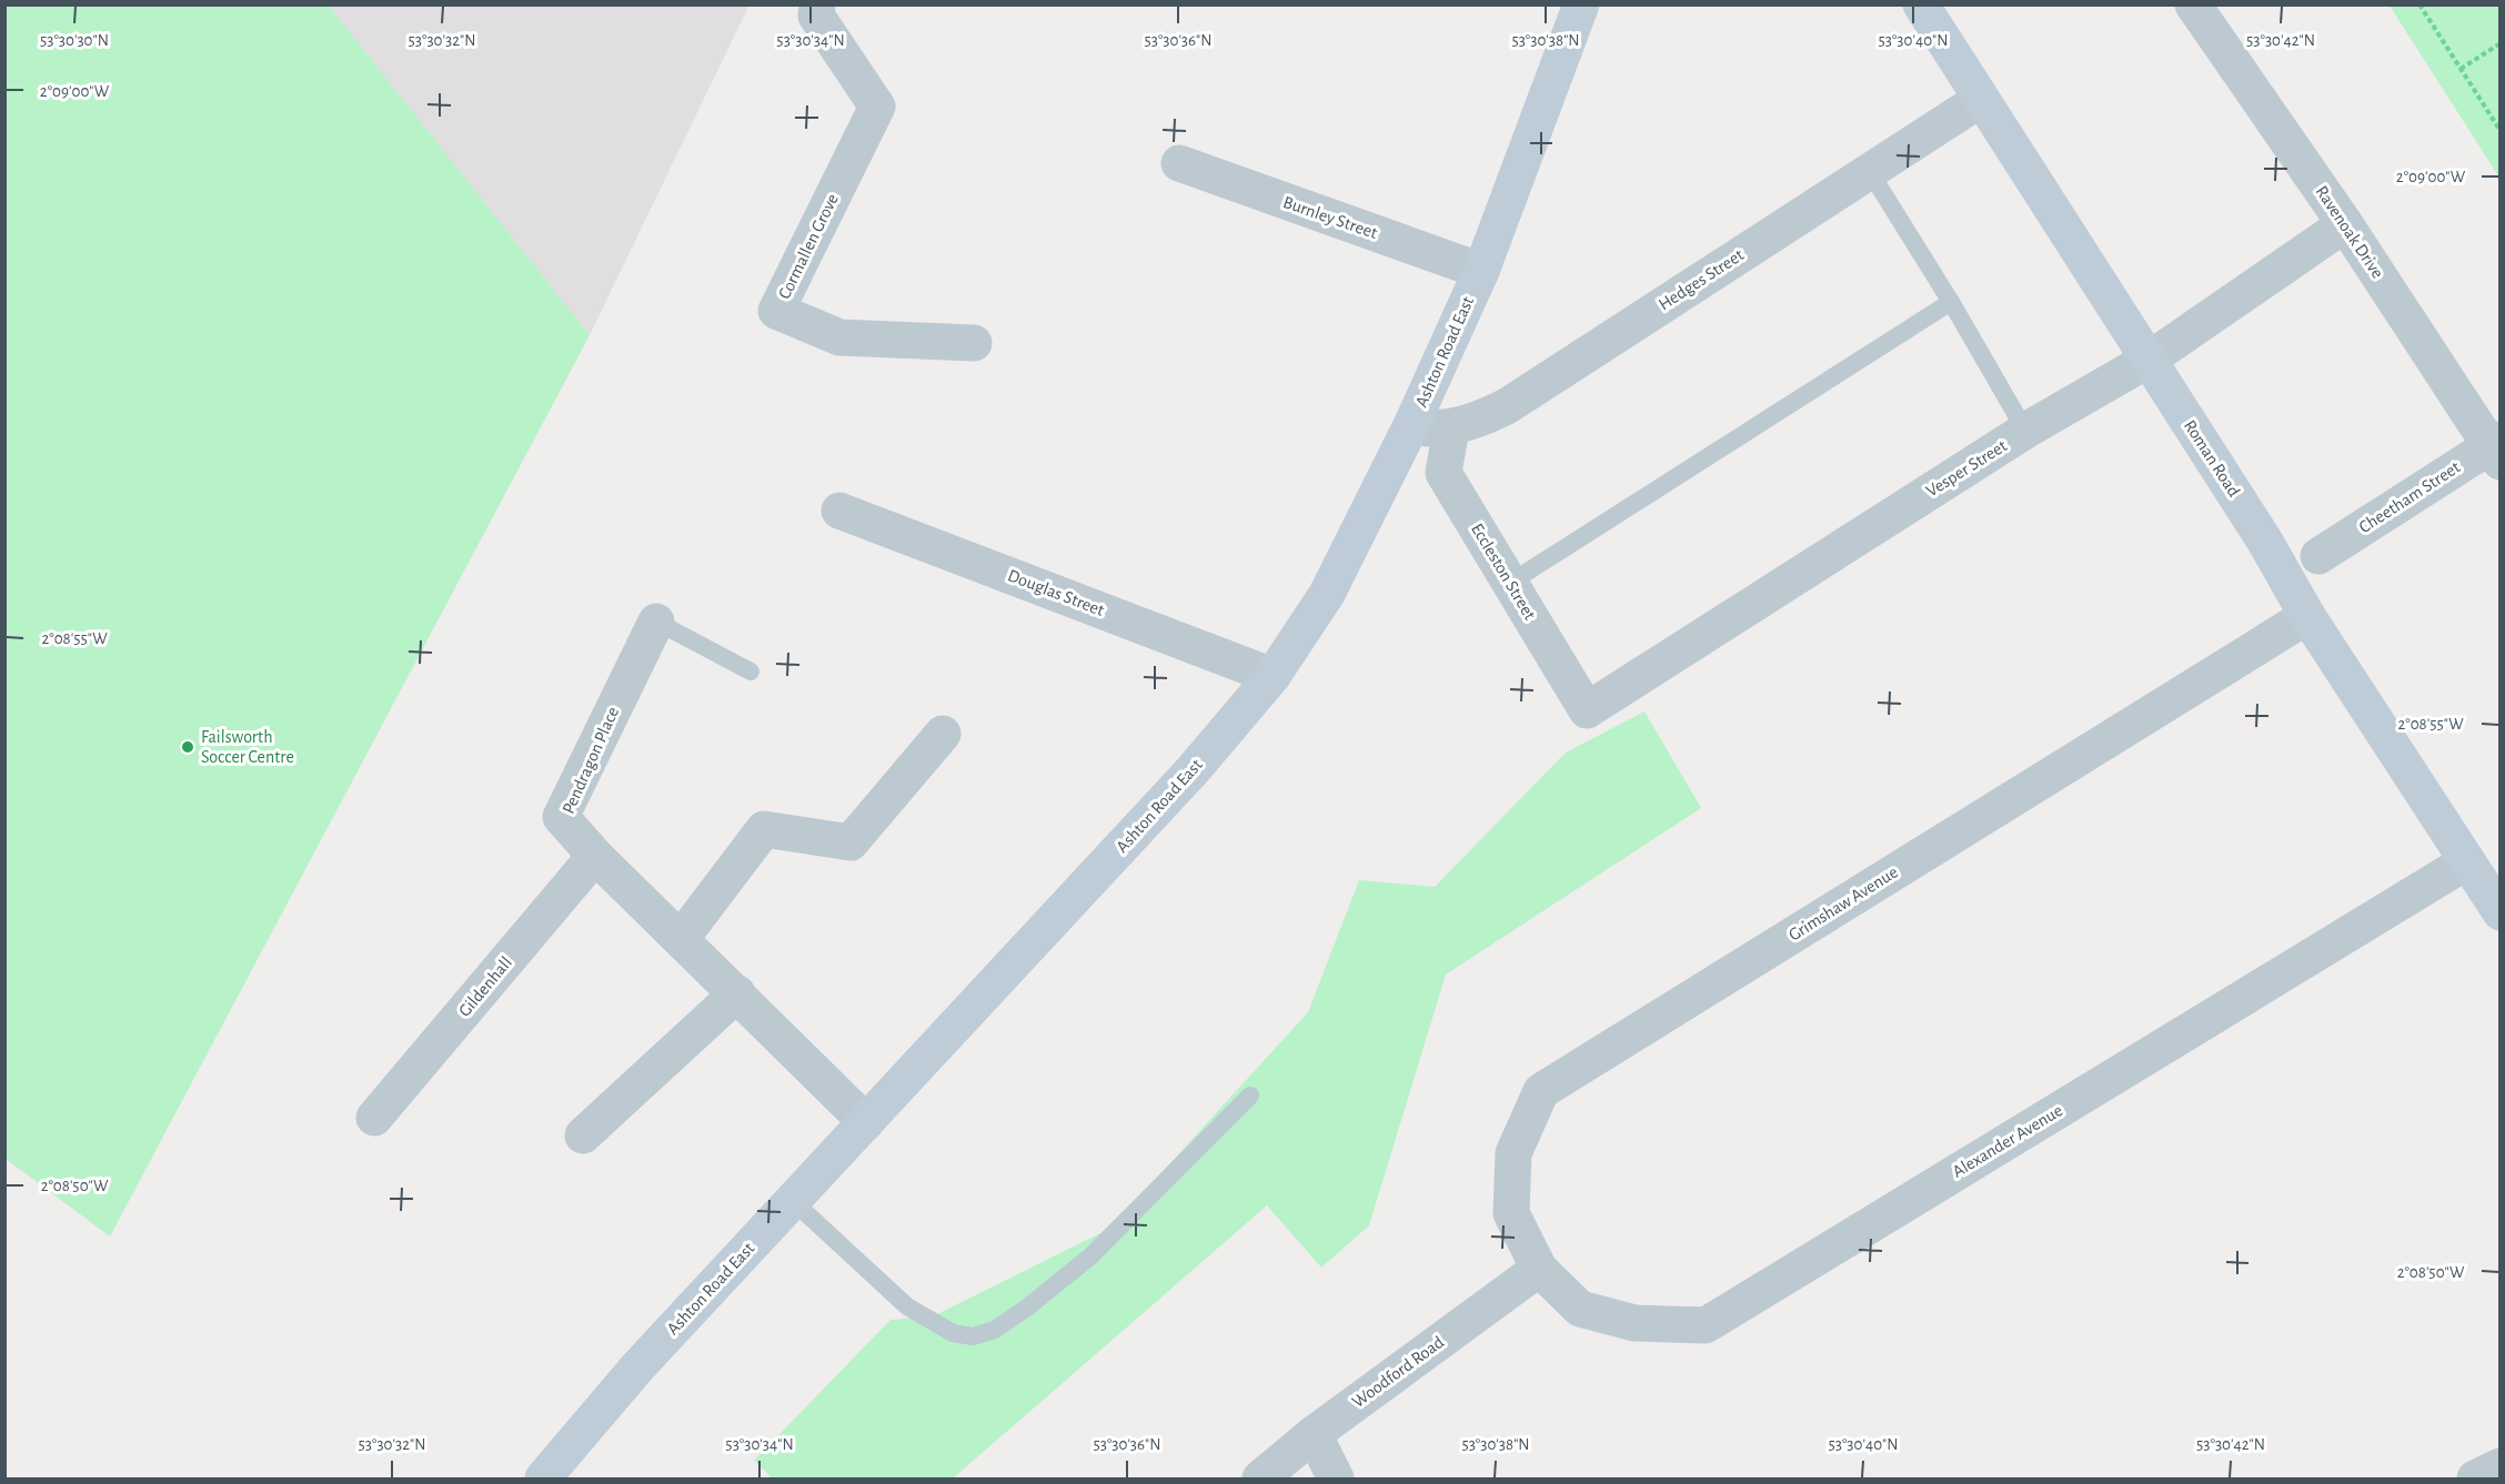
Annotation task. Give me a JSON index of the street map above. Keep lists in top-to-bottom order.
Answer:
{
  "streets": {
    "street": [
      "Burnley Street",
      "Ravenoak Drive",
      "Cormallen Grove",
      "Hedges Street",
      "Ashton Road East",
      "Roman Road",
      "Vesper Street",
      "Cheetham Street",
      "Eccleston Street",
      "Douglas Street",
      "Pendragon Place",
      "Grimshaw Avenue",
      "Gildenhall",
      "Alexander Avenue",
      "Woodford Road"
    ]
  },
  "crossings": [
    ["Burnley Street", "Ashton Road East"],
    ["Ravenoak Drive", "Vesper Street"],
    ["Ravenoak Drive", "Cheetham Street"],
    ["Hedges Street", "Ashton Road East"],
    ["Hedges Street", "Roman Road"],
    ["Hedges Street", "Eccleston Street"],
    ["Ashton Road East", "Douglas Street"],
    ["Ashton Road East", "Pendragon Place"],
    ["Roman Road", "Vesper Street"],
    ["Roman Road", "Grimshaw Avenue"],
    ["Roman Road", "Alexander Avenue"],
    ["Vesper Street", "Eccleston Street"],
    ["Pendragon Place", "Gildenhall"],
    ["Grimshaw Avenue", "Alexander Avenue"],
    ["Grimshaw Avenue", "Woodford Road"],
    ["Alexander Avenue", "Woodford Road"]
  ],
  "places": ["Failsworth Soccer Centre"],
  "coordinates": [
    "53°30'30\"N",
    "53°30'32\"N",
    "53°30'34\"N",
    "53°30'36\"N",
    "53°30'38\"N",
    "53°30'40\"N",
    "53°30'42\"N",
    "2°09'00\"W",
    "2°08'55\"W",
    "2°08'50\"W"
  ]
}
